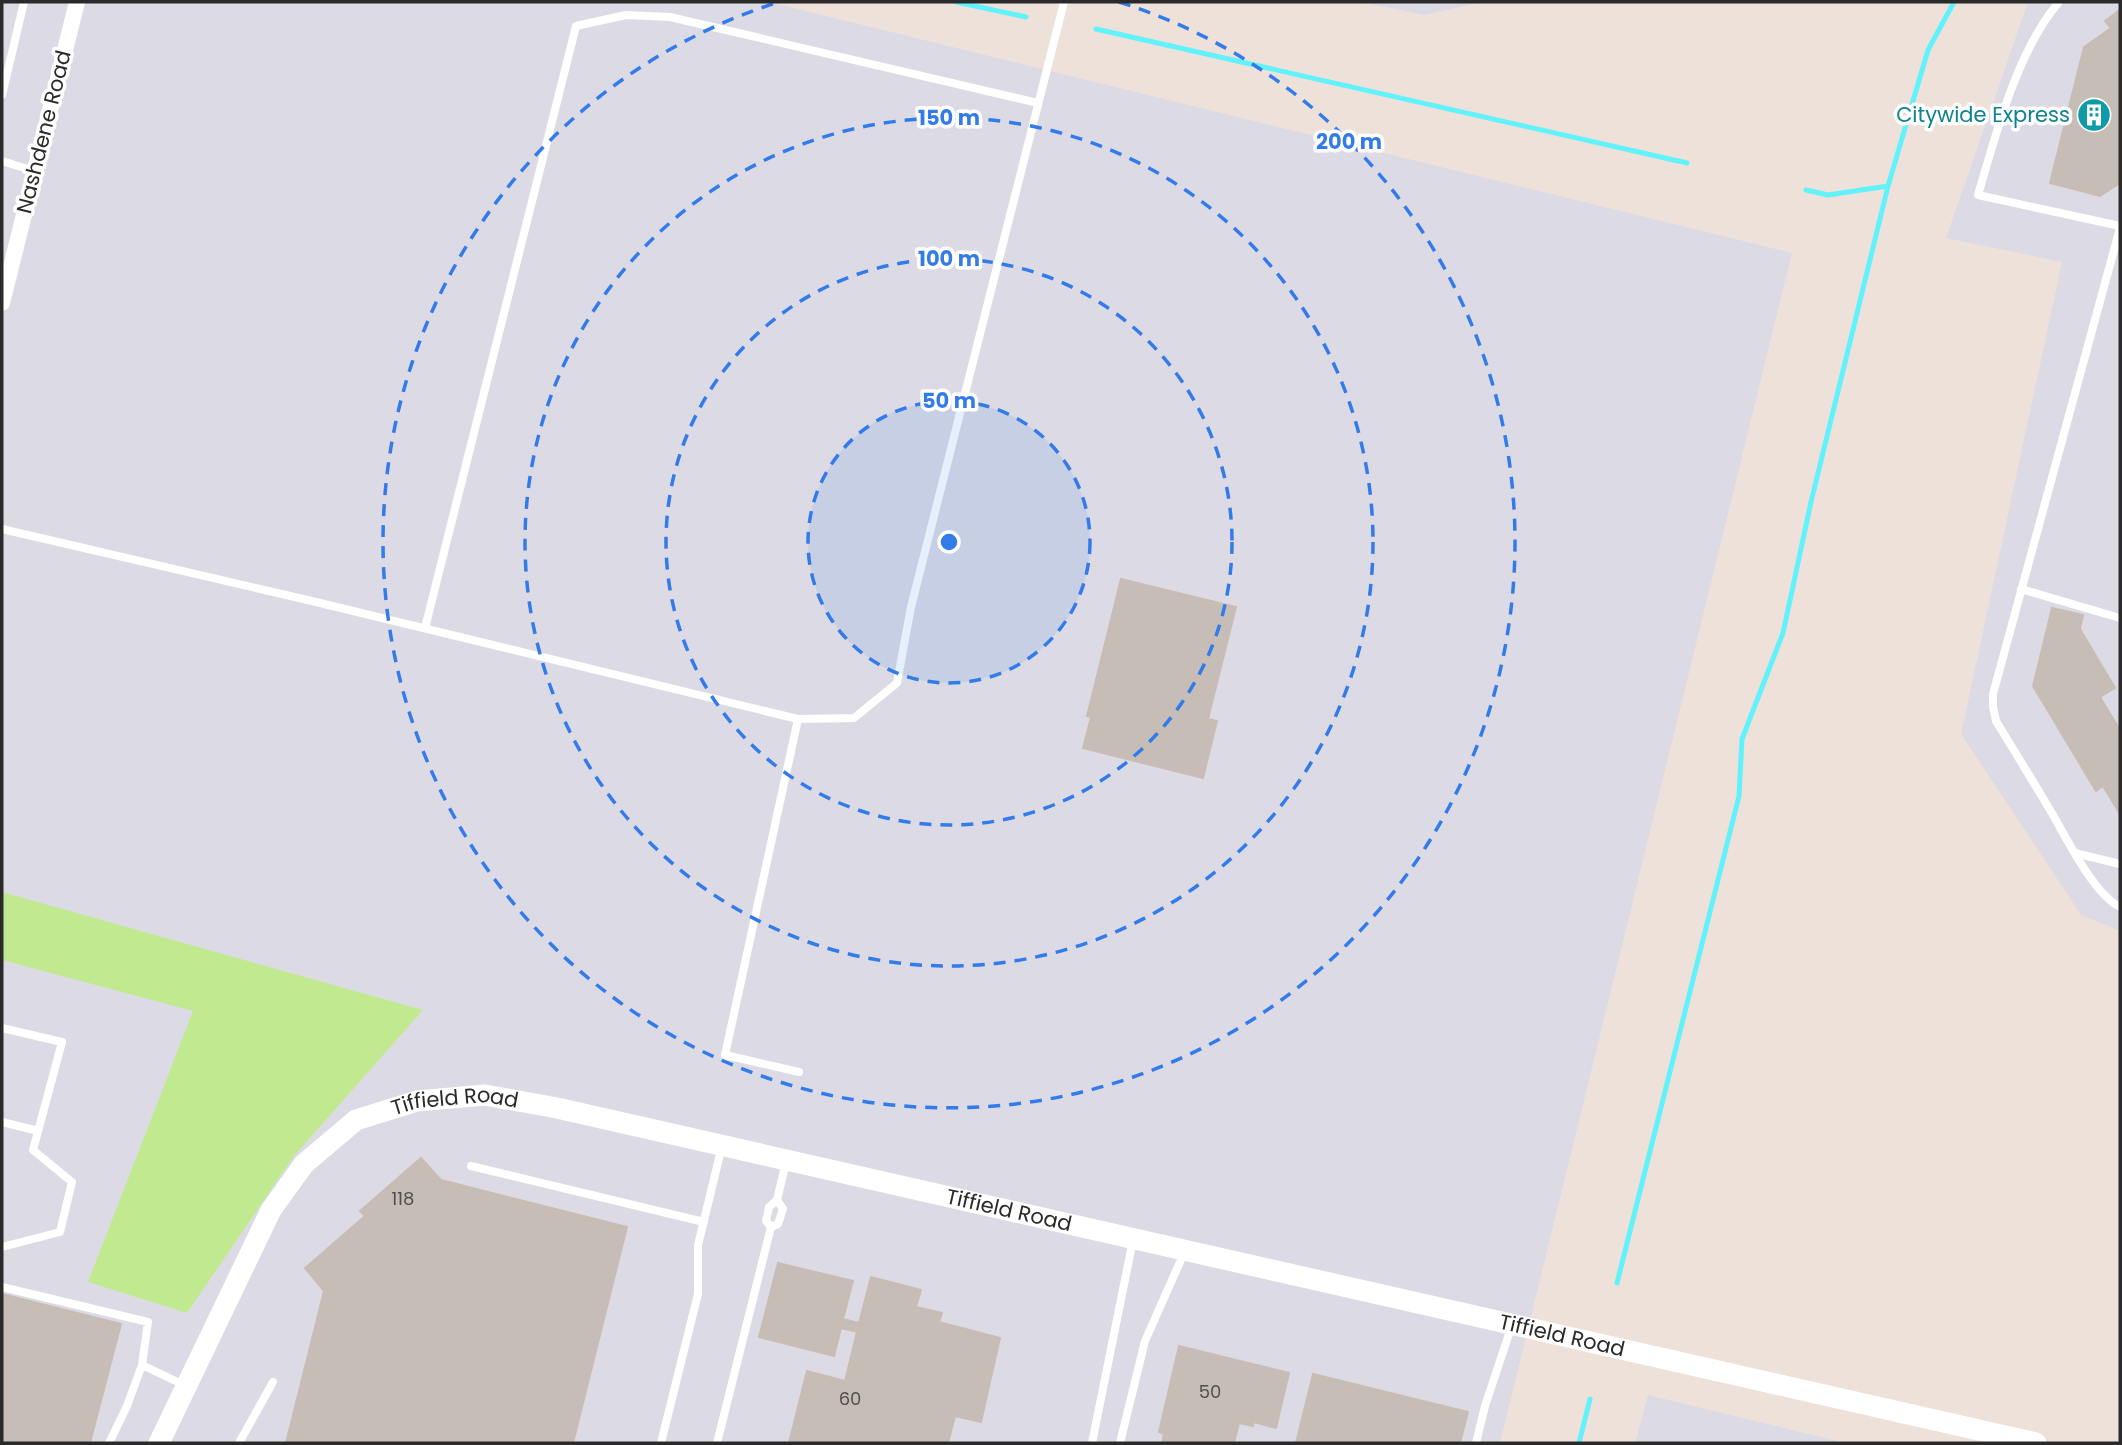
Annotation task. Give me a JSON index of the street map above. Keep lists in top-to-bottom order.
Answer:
{
  "streets": {
    "street": ["Nashdene Road", "Tiffield Road"]
  },
  "places": {
    "building": ["Citywide Express"]
  },
  "house_numbers": ["118", "50", "60"],
  "rings": [
    "150 m",
    "200 m",
    "100 m",
    "50 m"
  ]
}
